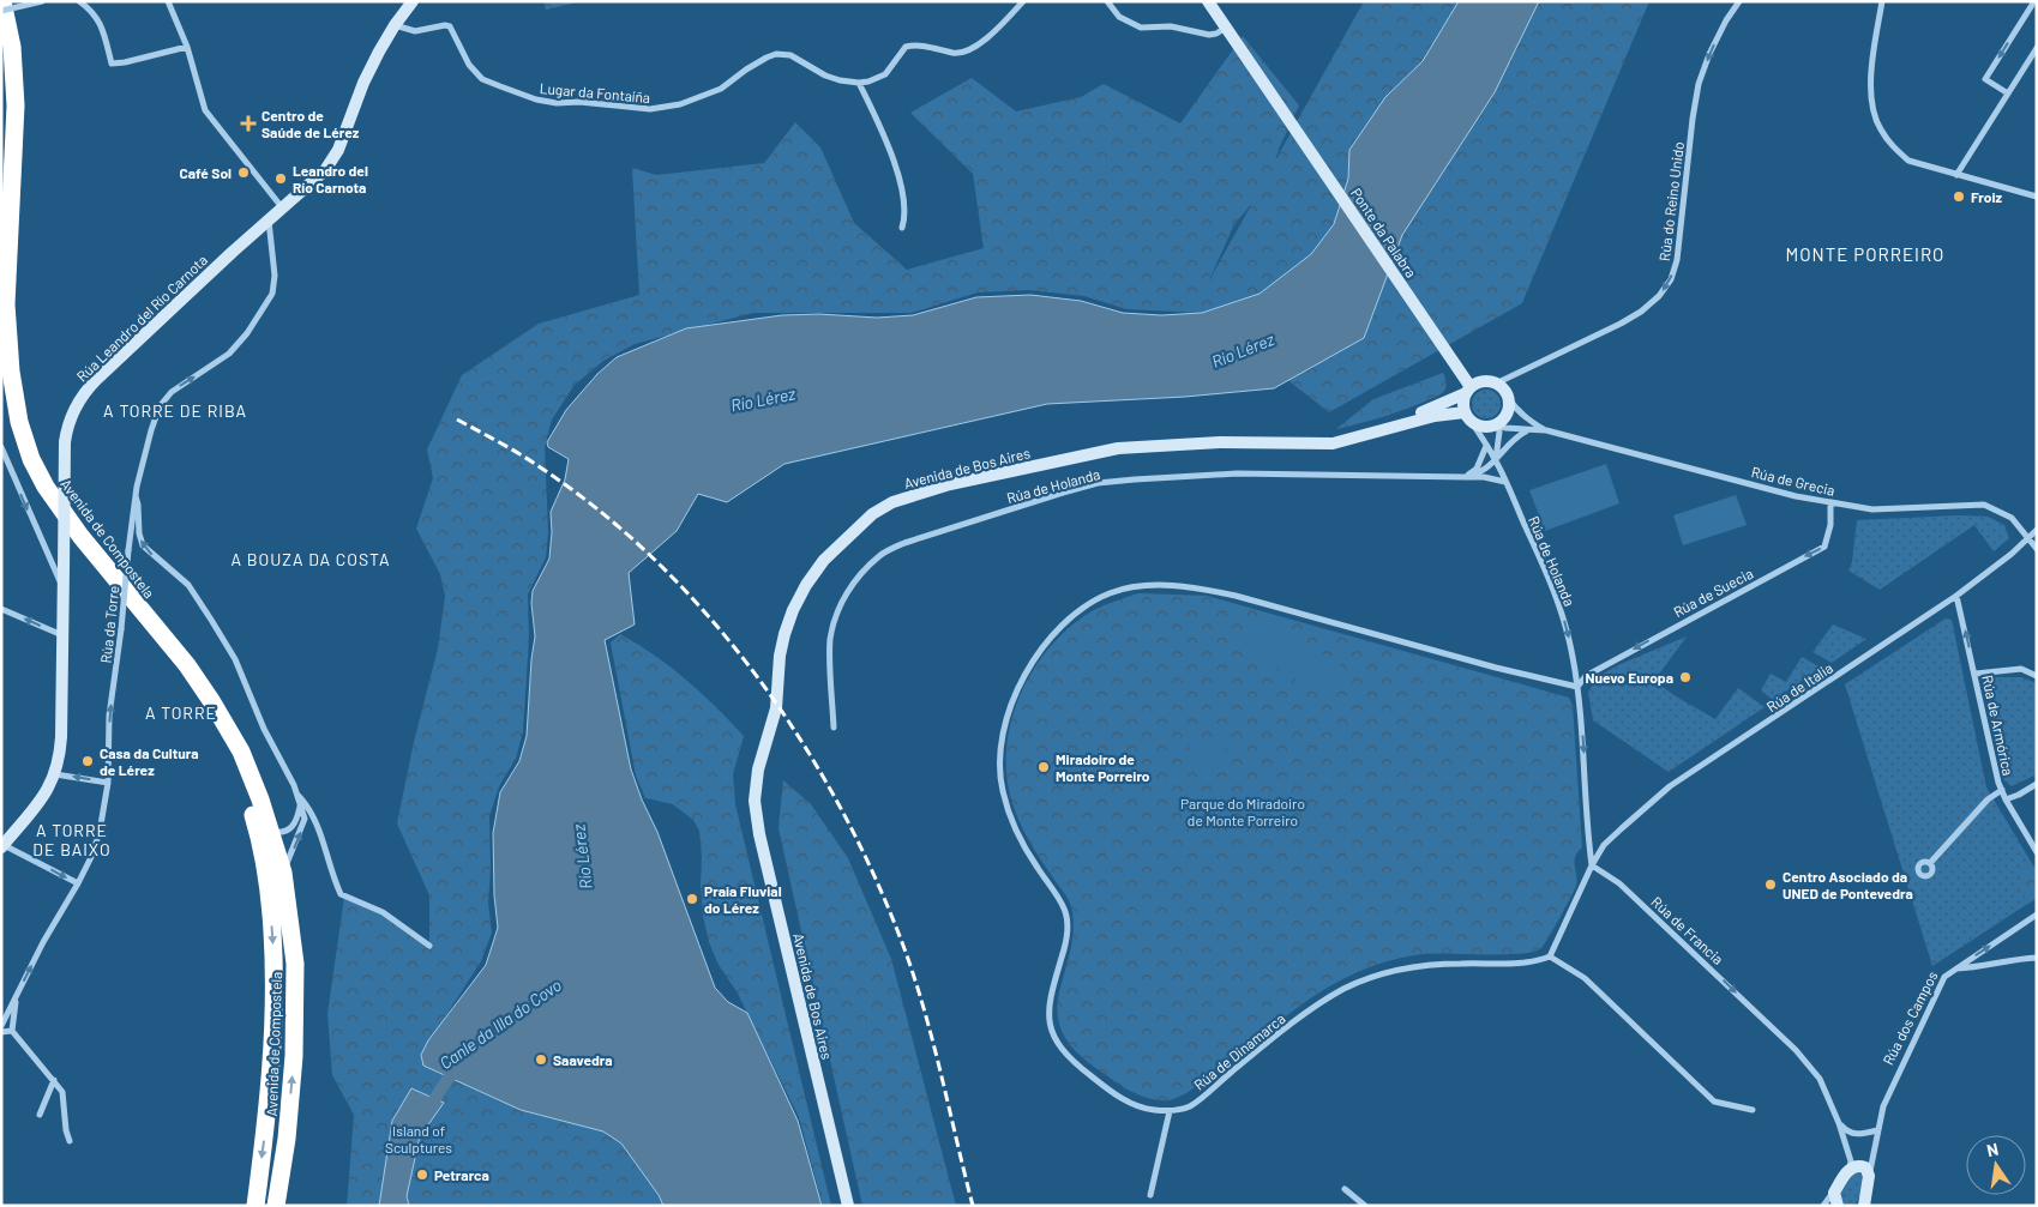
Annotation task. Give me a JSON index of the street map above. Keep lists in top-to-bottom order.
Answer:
{
  "streets": {
    "highway": ["Avenida de Compostela"],
    "street": [
      "Lugar da Fontaíña",
      "Rúa do Reino Unido",
      "Ponte da Palabra",
      "Rúa Leandro del Río Carnota",
      "Avenida de Bos Aires",
      "Rúa de Grecia",
      "Rúa de Holanda",
      "Rúa de Suecia",
      "Rúa da Torre",
      "Rúa de Italia",
      "Rúa de Armórica",
      "Rúa de Francia",
      "Rúa dos Campos",
      "Rúa de Dinamarca"
    ]
  },
  "crossings": [
    ["Lugar da Fontaíña", "Rúa Leandro del Río Carnota"],
    ["Rúa do Reino Unido", "Ponte da Palabra"],
    ["Rúa do Reino Unido", "Avenida de Bos Aires"],
    ["Rúa do Reino Unido", "Rúa de Grecia"],
    ["Rúa do Reino Unido", "Rúa de Holanda"],
    ["Ponte da Palabra", "Avenida de Bos Aires"],
    ["Ponte da Palabra", "Rúa de Grecia"],
    ["Ponte da Palabra", "Rúa de Holanda"],
    ["Rúa Leandro del Río Carnota", "Rúa da Torre"],
    ["Avenida de Bos Aires", "Rúa de Grecia"],
    ["Avenida de Bos Aires", "Rúa de Holanda"],
    ["Rúa de Grecia", "Rúa de Holanda"],
    ["Rúa de Grecia", "Rúa de Suecia"],
    ["Rúa de Grecia", "Rúa de Italia"],
    ["Rúa de Holanda", "Rúa de Suecia"],
    ["Rúa de Italia", "Rúa de Armórica"],
    ["Rúa de Italia", "Rúa de Francia"]
  ],
  "one_way": [
    "Rúa do Reino Unido",
    "Rúa de Suecia",
    "Rúa da Torre",
    "Rúa de Francia"
  ],
  "districts": [
    "MONTE PORREIRO",
    "A TORRE DE RIBA",
    "A BOUZA DA COSTA",
    "A TORRE",
    "A TORRE DE BAIXO"
  ],
  "water": ["Río Lérez", "Canle da Illa do Covo"],
  "parks": ["Parque do Miradoiro de Monte Porreiro", "Island of Sculptures"],
  "places": {
    "health": ["Centro de Saúde de Lérez"],
    "other": [
      "Café Sol",
      "Leandro del Río Carnota",
      "Froiz",
      "Nuevo Europa",
      "Casa da Cultura de Lérez",
      "Miradoiro de Monte Porreiro",
      "Centro Asociado da UNED de Pontevedra",
      "Praia Fluvial do Lérez",
      "Saavedra",
      "Petrarca"
    ]
  },
  "north": "top"
}
